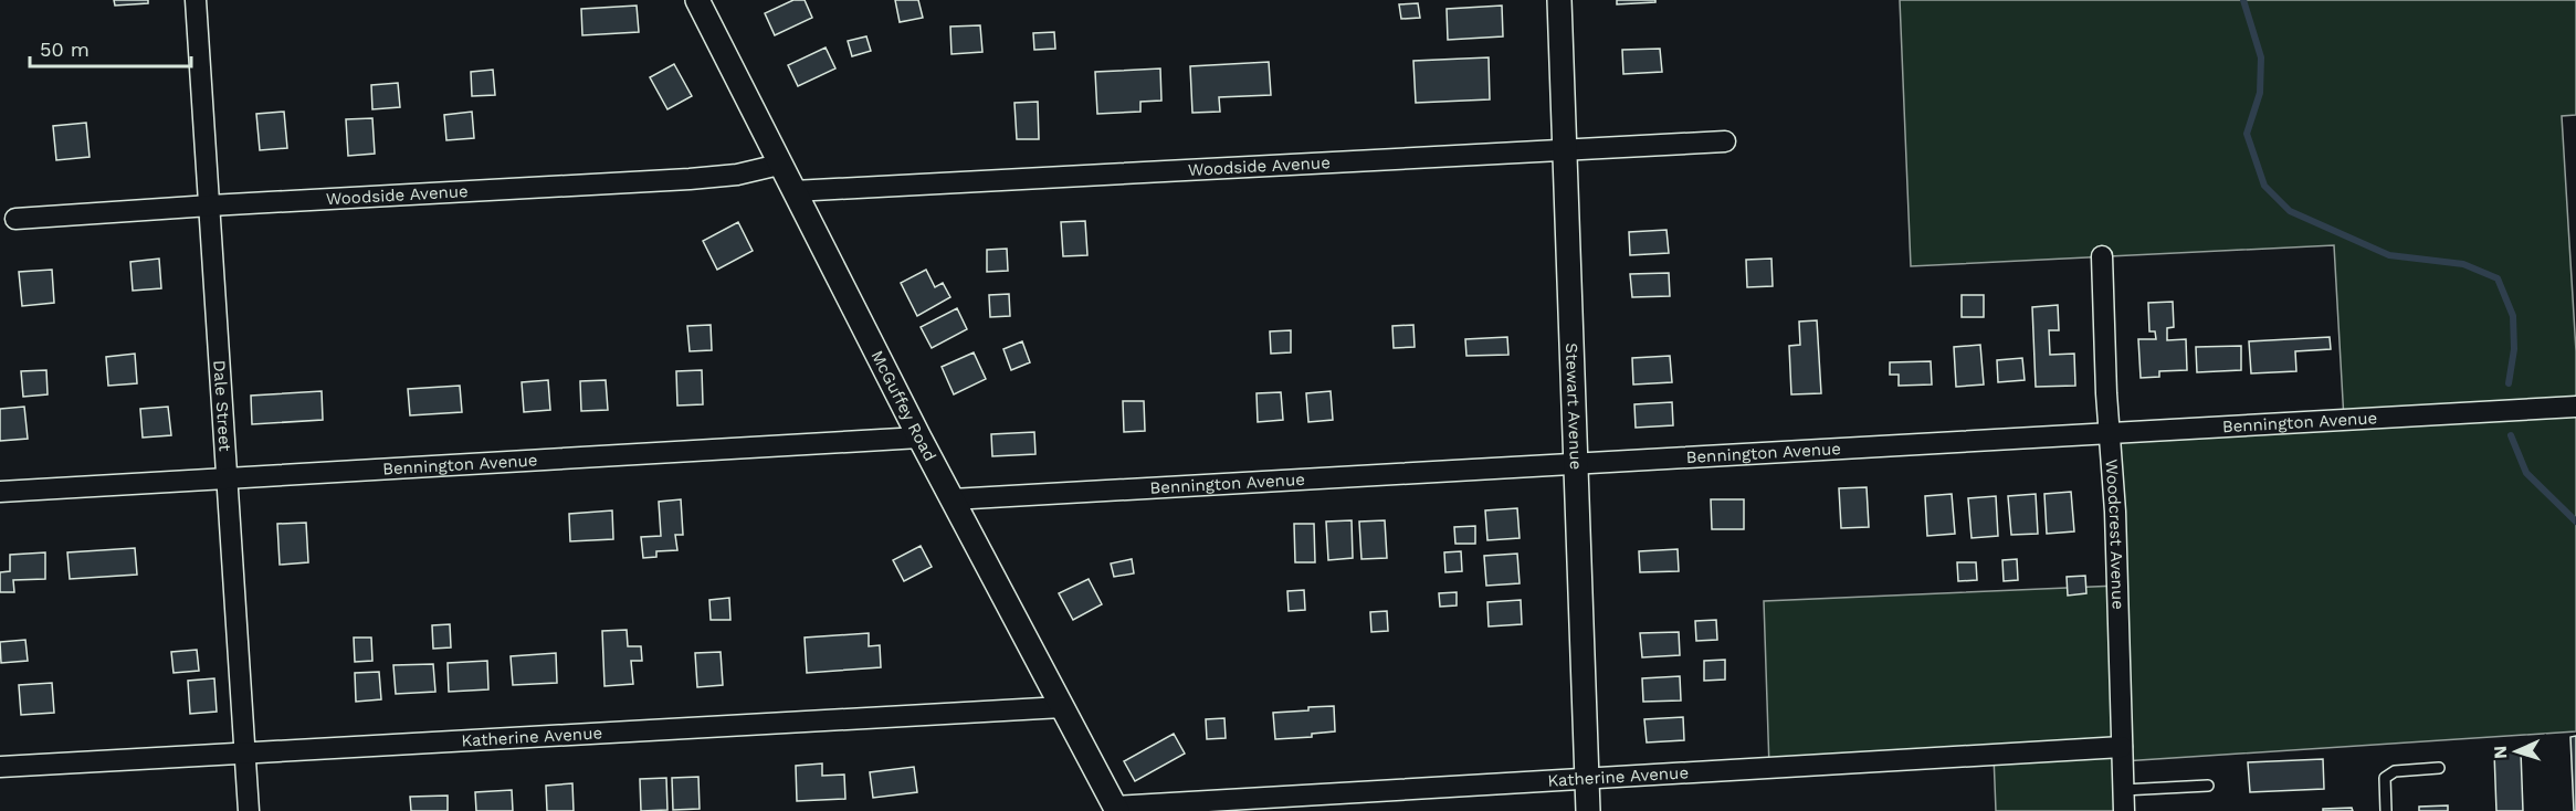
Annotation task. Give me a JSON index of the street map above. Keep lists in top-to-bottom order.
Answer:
{
  "streets": {
    "street": [
      "Woodside Avenue",
      "Dale Street",
      "Stewart Avenue",
      "McGuffey Road",
      "Bennington Avenue",
      "Woodcrest Avenue",
      "Katherine Avenue"
    ]
  },
  "crossings": [
    ["Woodside Avenue", "Dale Street"],
    ["Woodside Avenue", "Stewart Avenue"],
    ["Woodside Avenue", "McGuffey Road"],
    ["Dale Street", "Bennington Avenue"],
    ["Dale Street", "Katherine Avenue"],
    ["Stewart Avenue", "Bennington Avenue"],
    ["Stewart Avenue", "Katherine Avenue"],
    ["McGuffey Road", "Bennington Avenue"],
    ["McGuffey Road", "Katherine Avenue"],
    ["Bennington Avenue", "Woodcrest Avenue"],
    ["Woodcrest Avenue", "Katherine Avenue"]
  ],
  "scale_bar": "50 m",
  "north": "left"
}
